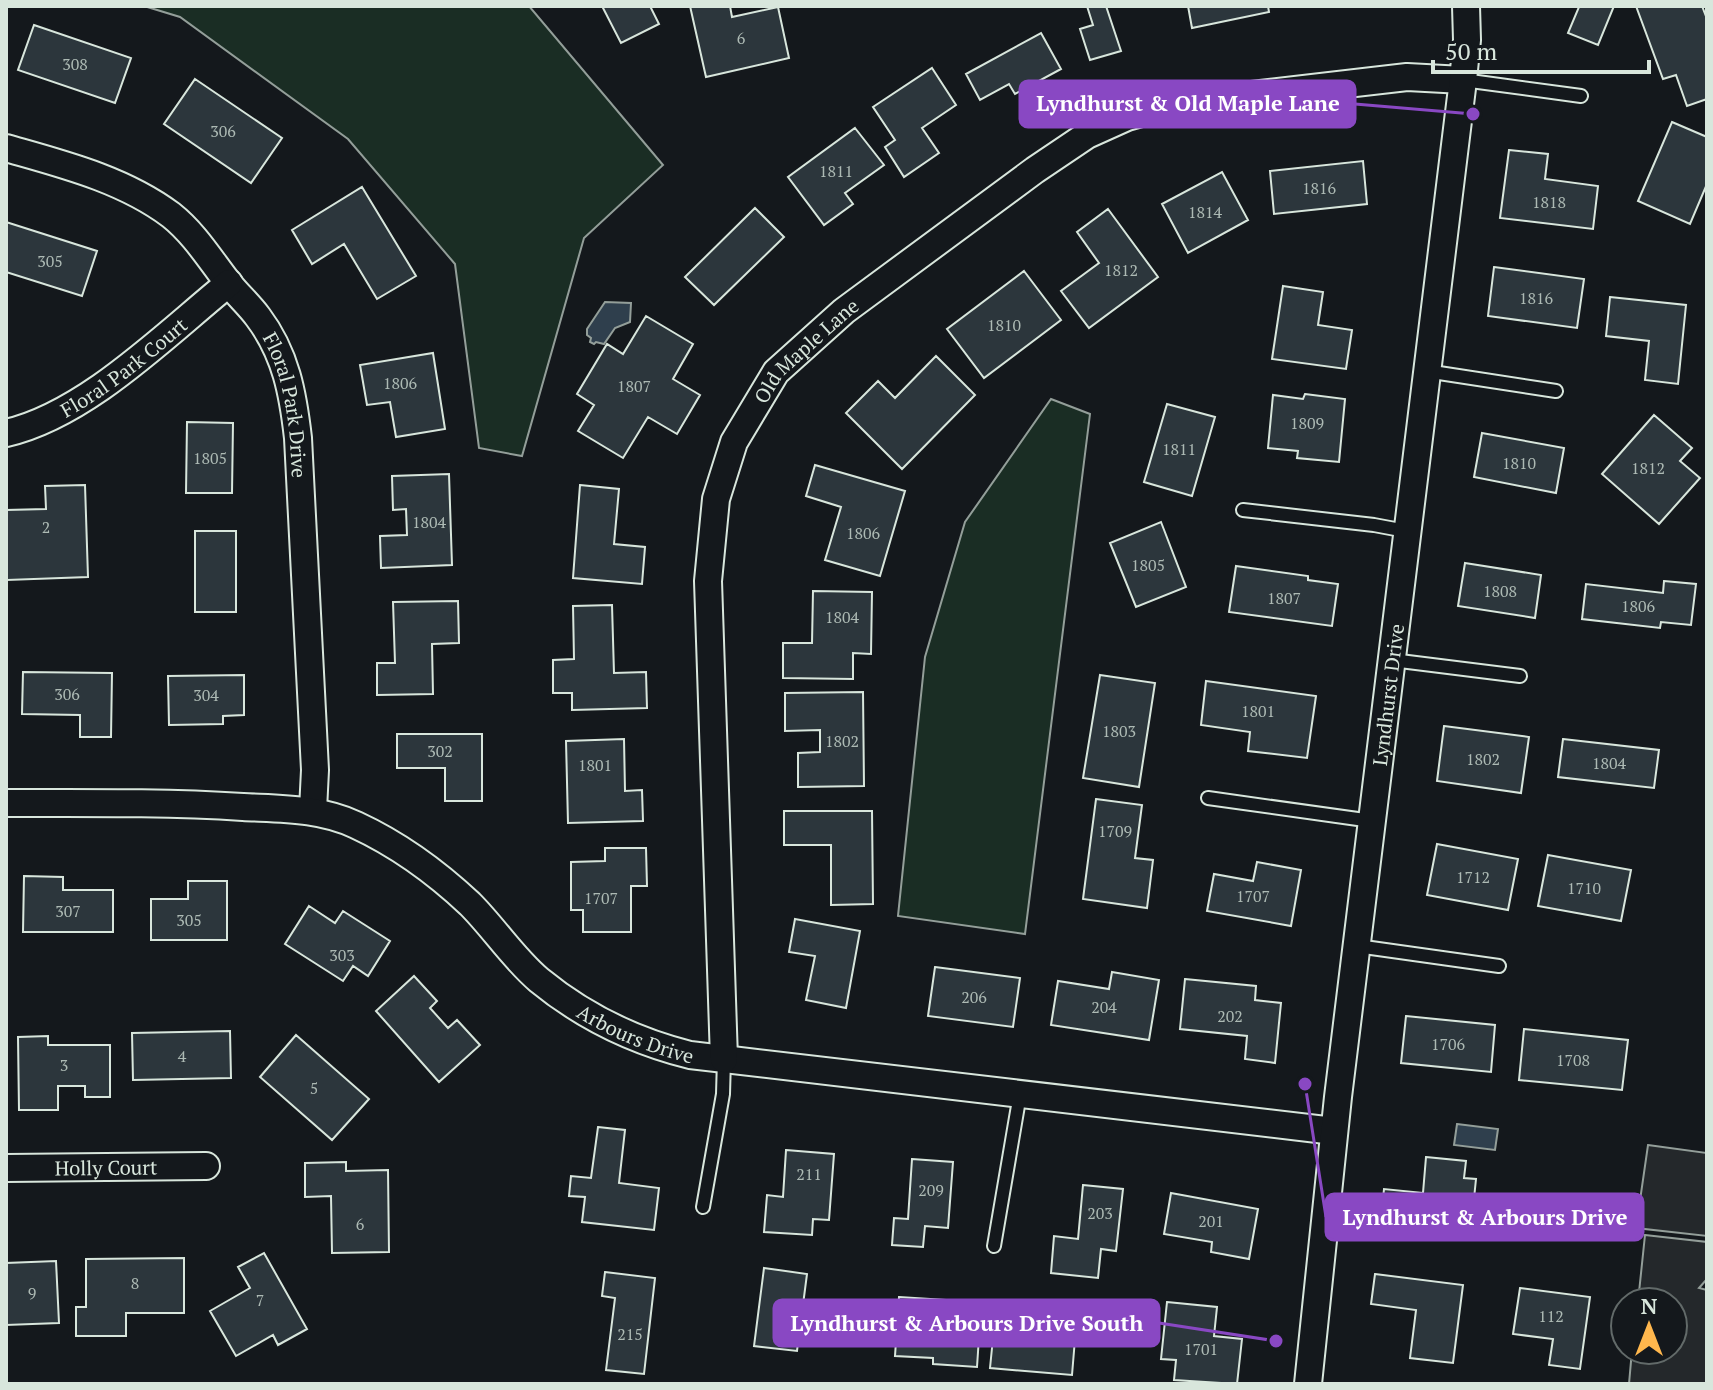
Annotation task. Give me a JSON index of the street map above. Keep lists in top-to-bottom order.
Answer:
{
  "streets": {
    "street": [
      "Old Maple Lane",
      "Floral Park Court",
      "Floral Park Drive",
      "Lyndhurst Drive",
      "Arbours Drive",
      "Holly Court"
    ]
  },
  "crossings": [
    ["Old Maple Lane", "Lyndhurst Drive"],
    ["Old Maple Lane", "Arbours Drive"],
    ["Floral Park Court", "Floral Park Drive"],
    ["Floral Park Drive", "Arbours Drive"],
    ["Lyndhurst Drive", "Arbours Drive"]
  ],
  "places": ["Lyndhurst & Old Maple Lane", "Lyndhurst & Arbours Drive", "Lyndhurst & Arbours Drive South"],
  "house_numbers": [
    "6",
    "308",
    "306",
    "1811",
    "1816",
    "1818",
    "1814",
    "305",
    "1812",
    "1816",
    "1810",
    "1806",
    "1807",
    "1809",
    "1811",
    "1805",
    "1810",
    "1812",
    "1804",
    "2",
    "1806",
    "1805",
    "1808",
    "1807",
    "1806",
    "1804",
    "306",
    "304",
    "1801",
    "1803",
    "1802",
    "302",
    "1802",
    "1804",
    "1801",
    "1709",
    "1712",
    "1710",
    "1707",
    "1707",
    "307",
    "305",
    "303",
    "206",
    "204",
    "202",
    "1706",
    "4",
    "1708",
    "3",
    "5",
    "211",
    "209",
    "203",
    "201",
    "6",
    "8",
    "9",
    "7",
    "112",
    "215",
    "1701"
  ],
  "scale_bar": "50 m",
  "north": "top"
}
